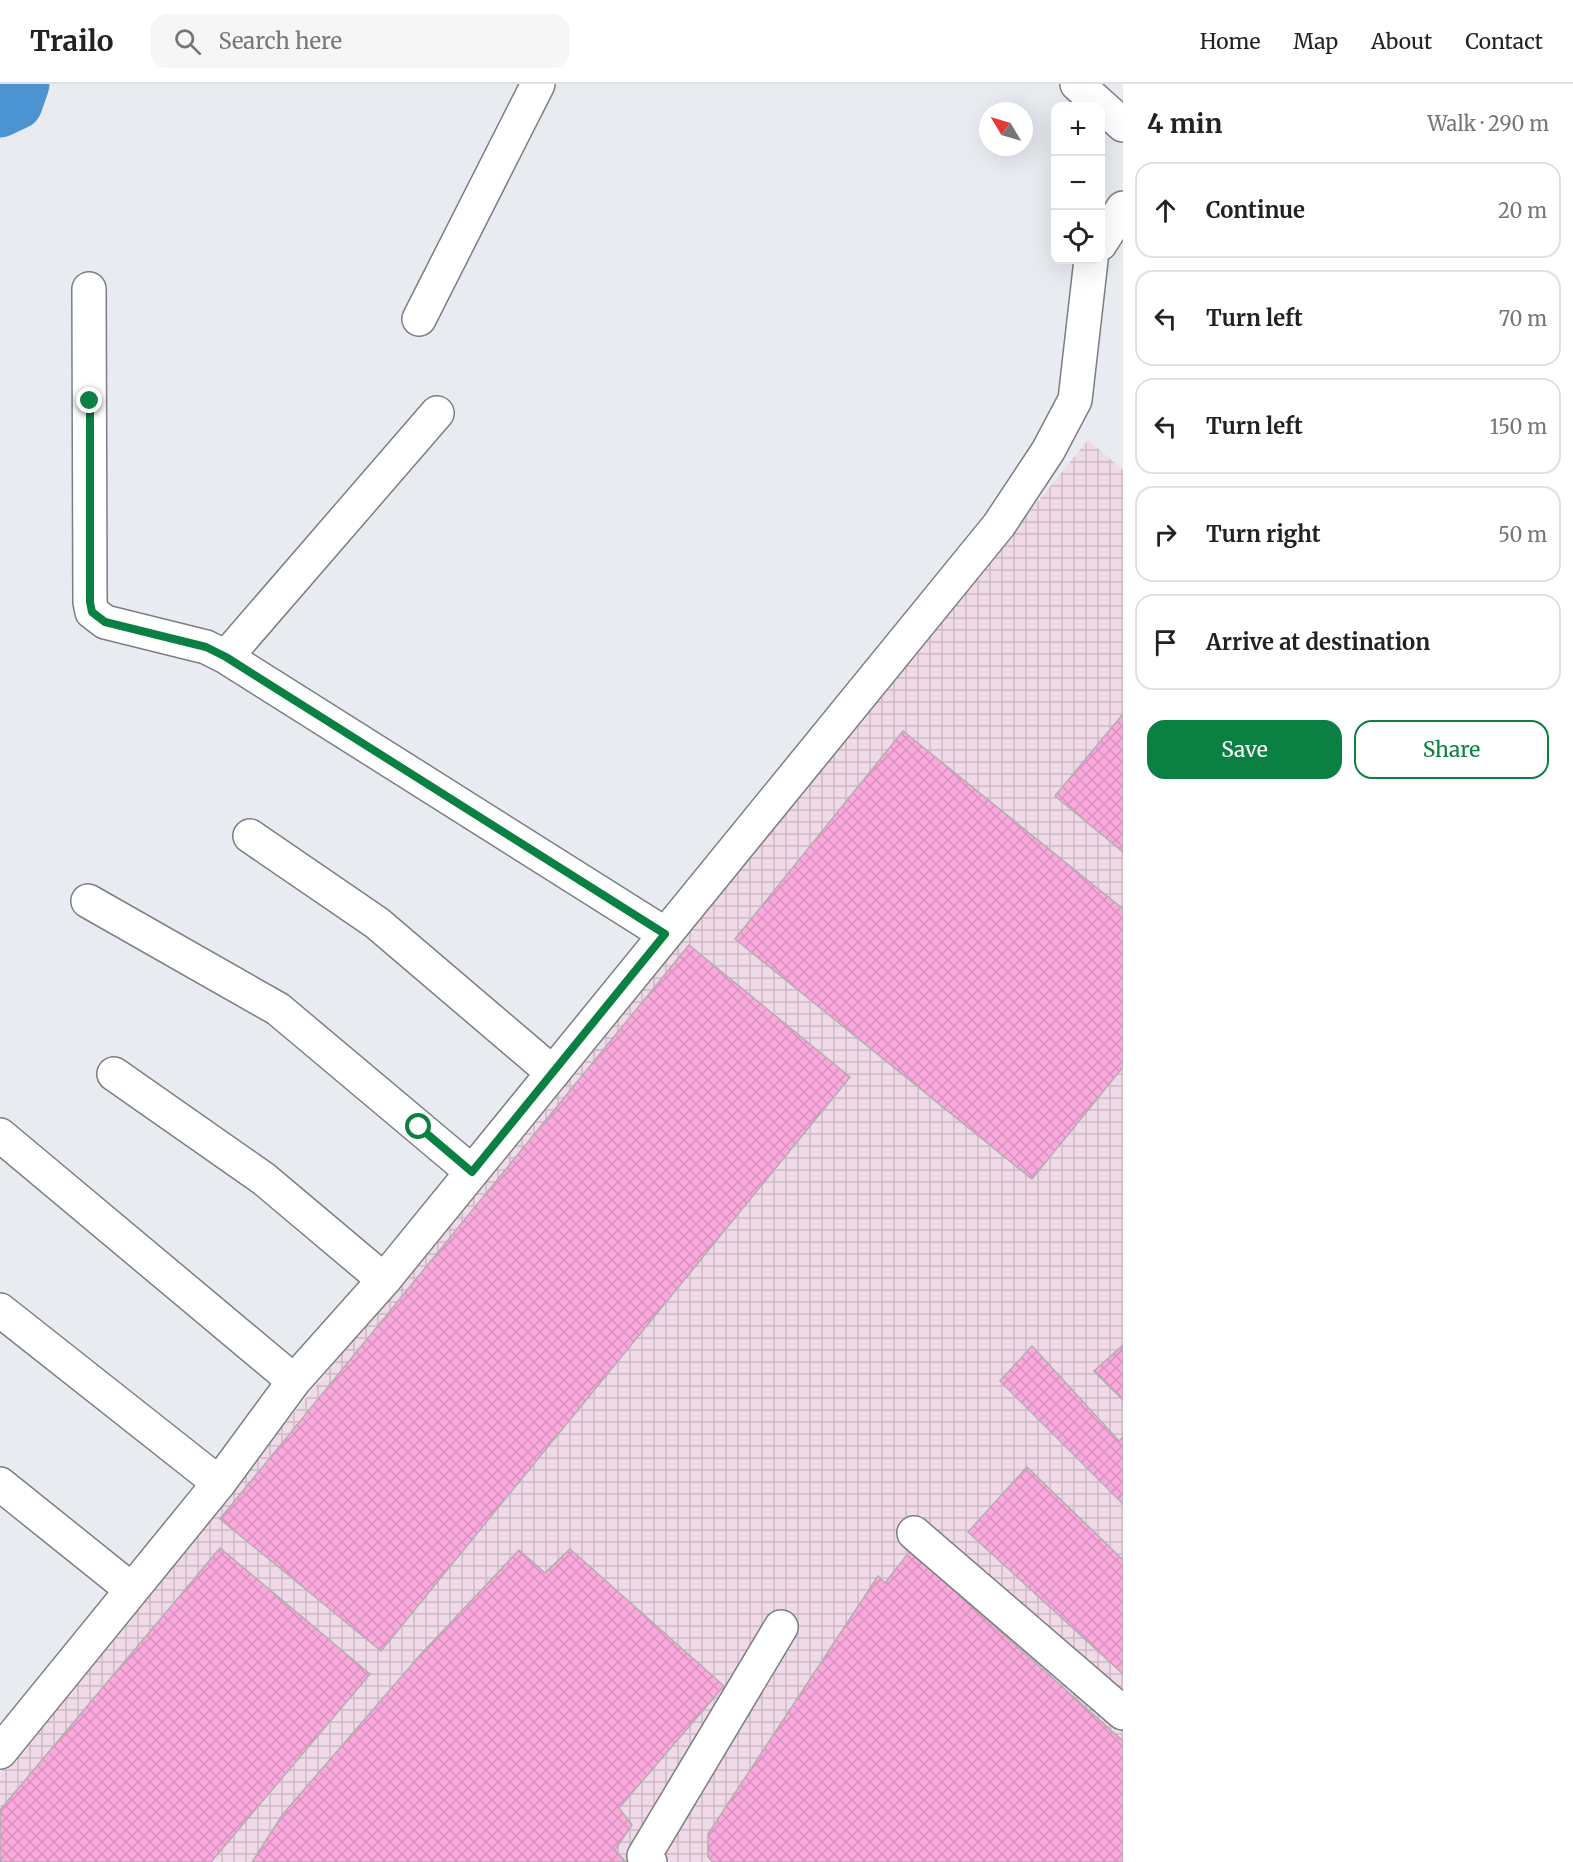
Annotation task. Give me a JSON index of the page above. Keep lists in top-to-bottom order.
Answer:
{
  "north": "top left",
  "page": {
    "header": "Trailo",
    "search": "Search here",
    "nav": [
      "Home",
      "Map",
      "About",
      "Contact"
    ],
    "heading": ["4 min", "Walk · 290 m"],
    "map_buttons": ["+", "−"],
    "list": [
      ["Continue", "20 m"],
      ["Turn left", "70 m"],
      ["Turn left", "150 m"],
      ["Turn right", "50 m"],
      "Arrive at destination"
    ],
    "buttons": ["Save", "Share"]
  }
}
